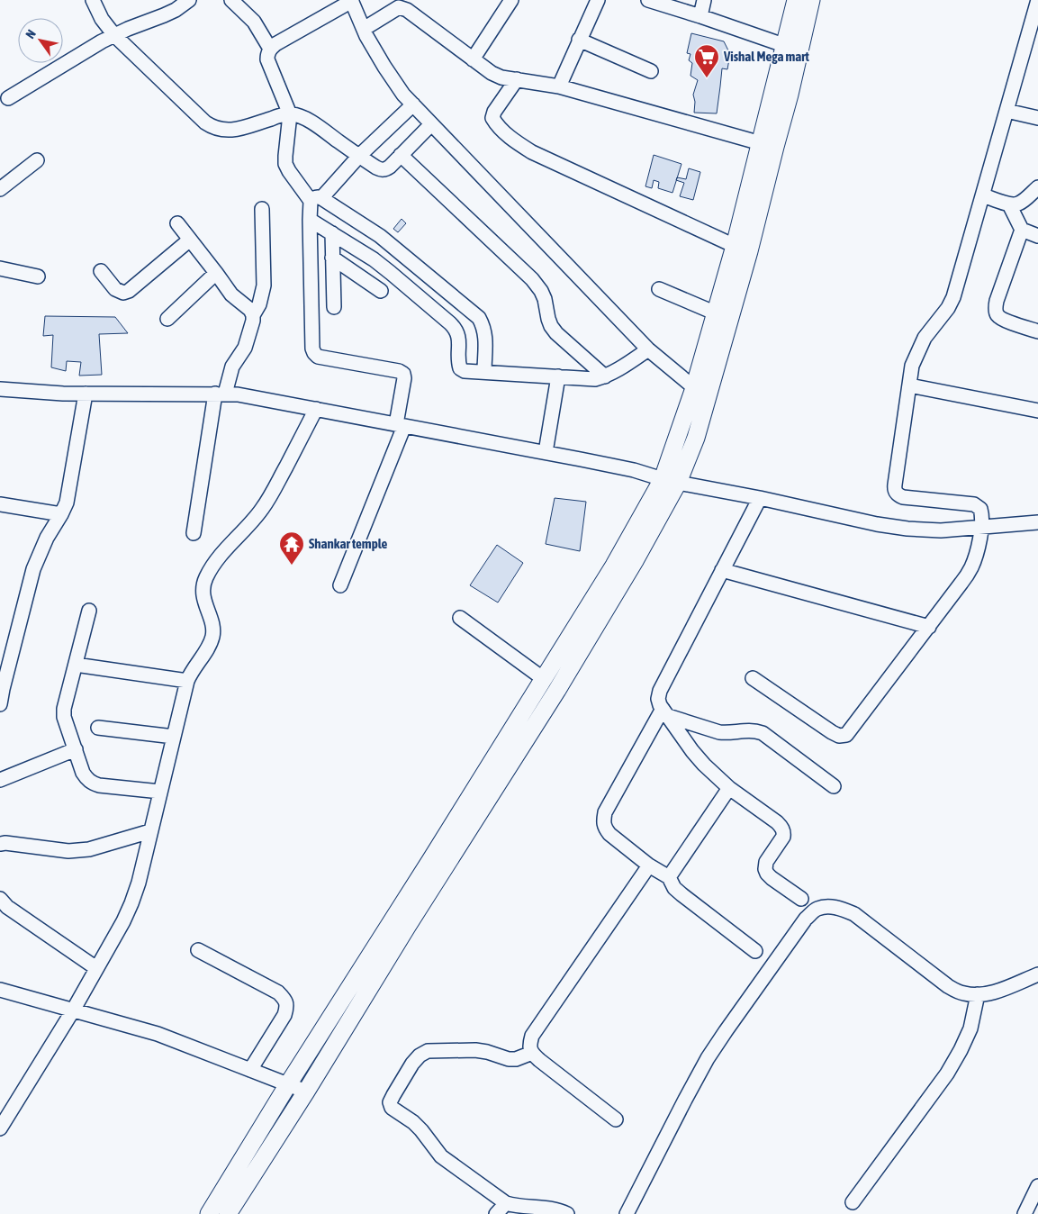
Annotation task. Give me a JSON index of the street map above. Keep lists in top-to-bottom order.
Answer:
{
  "places": {
    "supermarket": ["Vishal Mega mart"],
    "temple": ["Shankar temple"]
  },
  "north": "top left"
}
